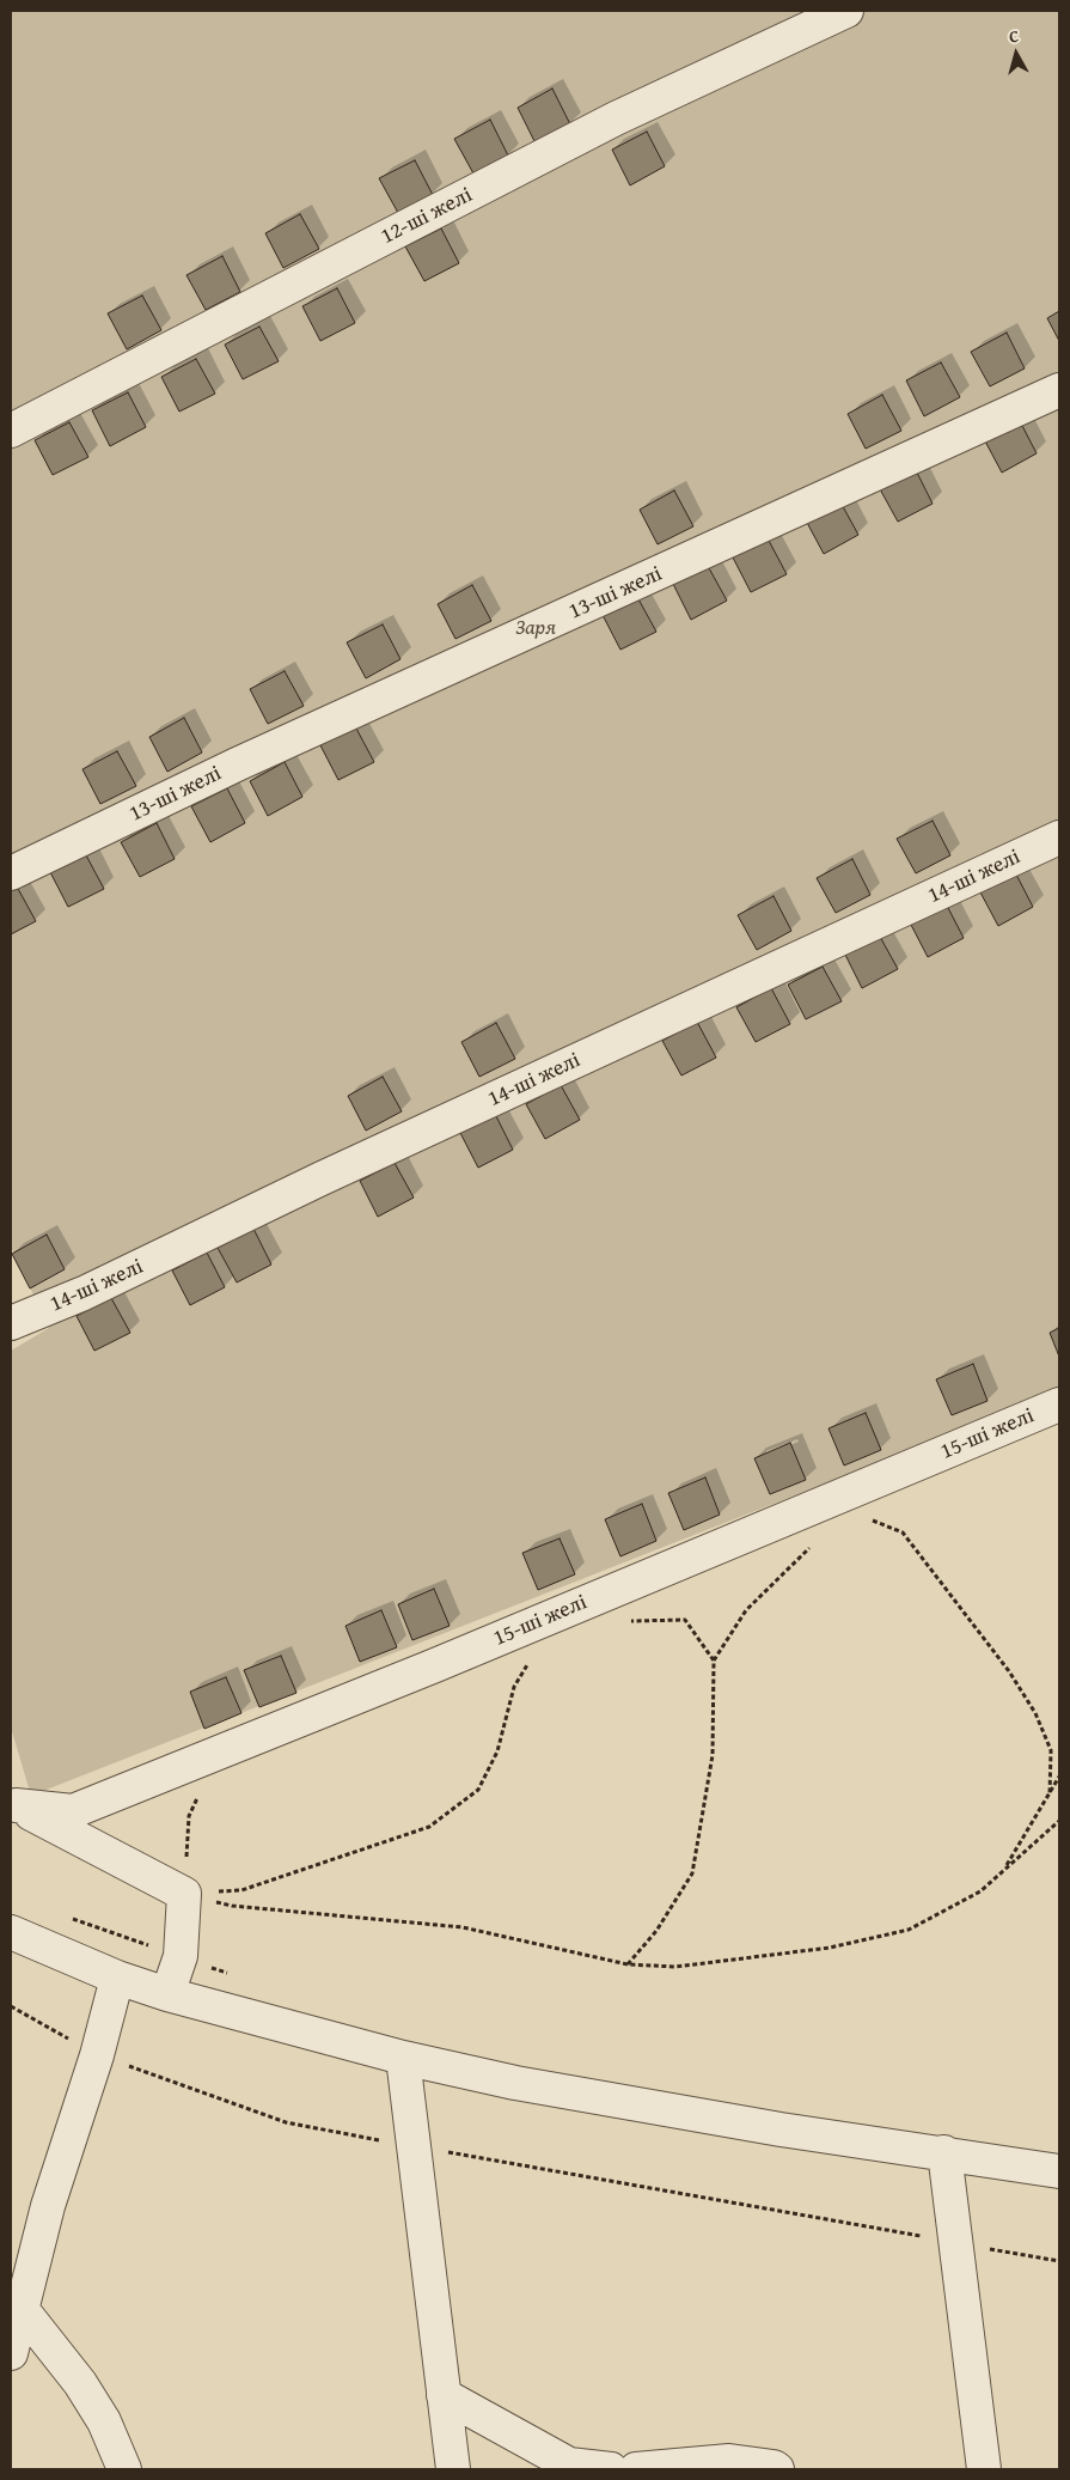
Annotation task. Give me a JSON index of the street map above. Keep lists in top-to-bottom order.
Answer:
{
  "streets": {
    "street": [
      "12-ші желі",
      "13-ші желі",
      "14-ші желі",
      "15-ші желі"
    ]
  },
  "parks": ["Заря"],
  "north": "top"
}
